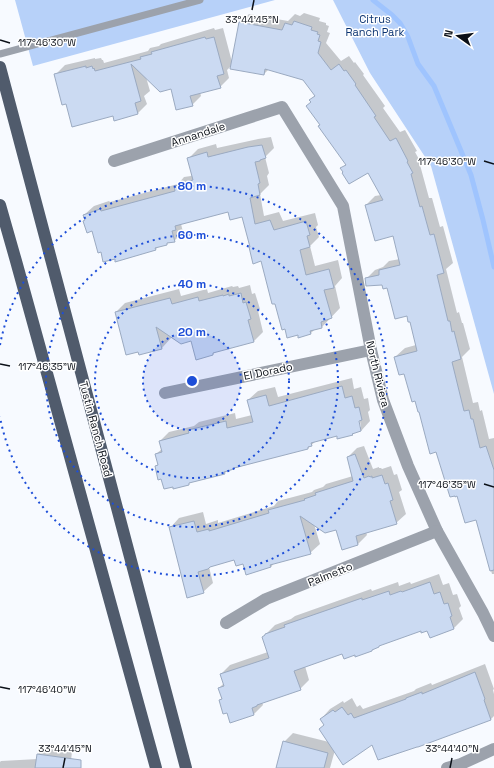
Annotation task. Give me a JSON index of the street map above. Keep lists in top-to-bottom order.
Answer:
{
  "streets": {
    "main road": ["Tustin Ranch Road"],
    "street": [
      "Annandale",
      "El Dorado",
      "North Riviera",
      "Palmetto"
    ]
  },
  "crossings": [
    ["Annandale", "North Riviera"],
    ["El Dorado", "North Riviera"],
    ["North Riviera", "Palmetto"]
  ],
  "parks": ["Citrus Ranch Park"],
  "north": "left",
  "coordinates": [
    "33°44'45\"N",
    "117°46'30\"W",
    "117°46'35\"W",
    "117°46'40\"W",
    "33°44'40\"N"
  ],
  "rings": [
    "80 m",
    "60 m",
    "40 m",
    "20 m"
  ]
}
